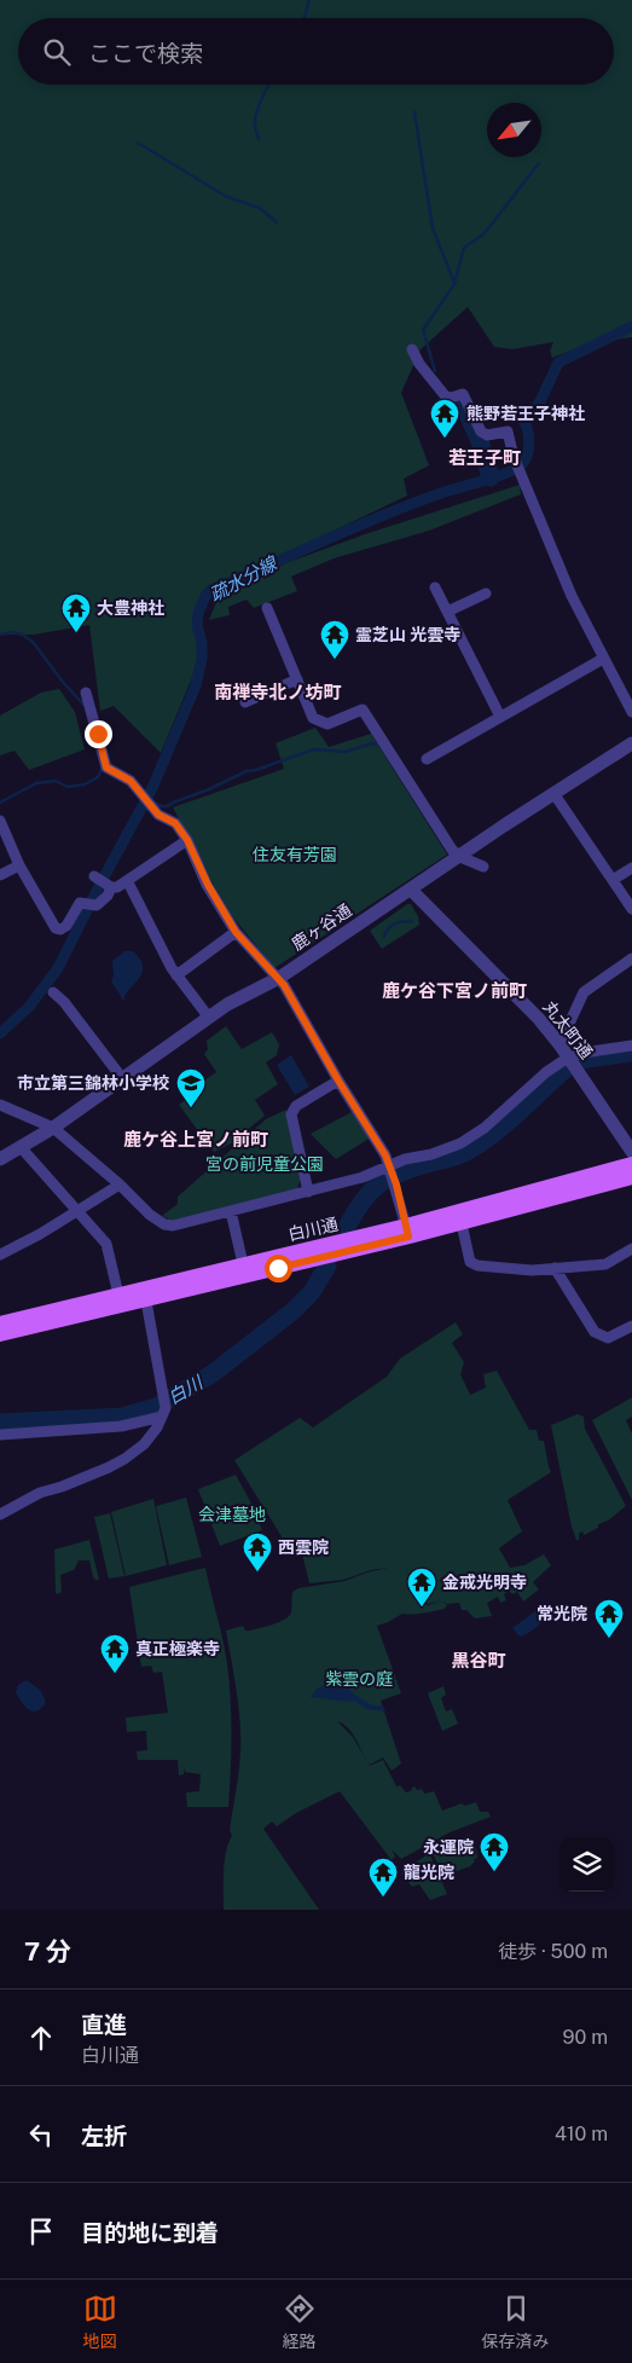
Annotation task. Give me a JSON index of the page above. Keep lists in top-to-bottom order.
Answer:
{
  "streets": {
    "main road": ["白川通"],
    "street": ["鹿ヶ谷通", "丸太町通"]
  },
  "crossings": [
    ["鹿ヶ谷通", "丸太町通"]
  ],
  "districts": [
    "若王子町",
    "南禅寺北ノ坊町",
    "鹿ケ谷下宮ノ前町",
    "鹿ケ谷上宮ノ前町",
    "黒谷町"
  ],
  "water": ["疏水分線", "白川"],
  "parks": [
    "住友有芳園",
    "宮の前児童公園",
    "会津墓地",
    "紫雲の庭"
  ],
  "places": {
    "temple": [
      "熊野若王子神社",
      "大豊神社",
      "霊芝山 光雲寺",
      "西雲院",
      "金戒光明寺",
      "常光院",
      "真正極楽寺",
      "永運院",
      "龍光院"
    ],
    "school or university": ["市立第三錦林小学校"]
  },
  "north": "bottom left",
  "page": {
    "search": "ここで検索",
    "heading": ["7 分", "徒歩 · 500 m"],
    "list": [
      ["直進", "白川通", "90 m"],
      ["左折", "410 m"],
      "目的地に到着"
    ],
    "nav": ["地図", "経路", "保存済み"]
  }
}
